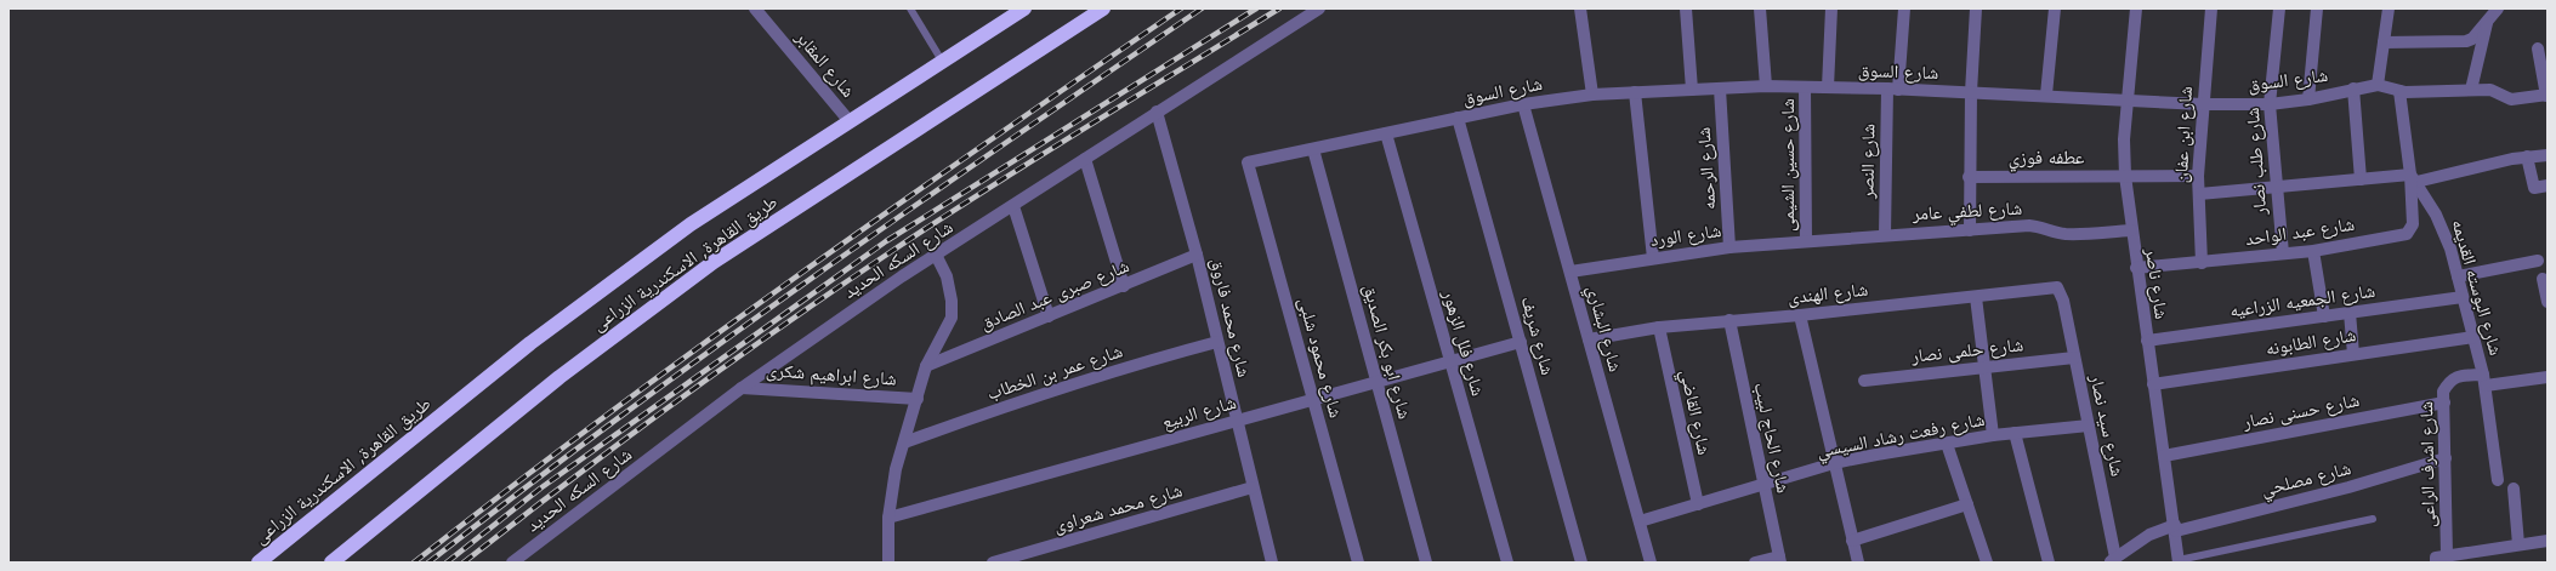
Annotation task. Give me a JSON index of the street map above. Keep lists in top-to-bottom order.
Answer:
{
  "streets": {
    "highway": ["طريق القاهرة, الاسكندرية الزراعى"],
    "street": [
      "شارع المقابر",
      "شارع السوق",
      "شارع ابن عفان",
      "عطفه فوزي",
      "شارع النصر",
      "شارع طلب نصار",
      "شارع حسين الشيمى",
      "شارع الرحمه",
      "شارع لطفي عامر",
      "شارع عبد الواحد",
      "شارع الورد",
      "شارع السكه الحديد",
      "شارع ناصر",
      "شارع البوسته القديمه",
      "شارع الهندى",
      "شارع صبرى عبد الصادق",
      "شارع الجمعيه الزراعيه",
      "شارع محمد فاروق",
      "شارع البشاري",
      "شارع شريف",
      "شارع الطابونه",
      "شارع فلل الزهور",
      "شارع حلمى نصار",
      "شارع ابو بكر الصديق",
      "شارع محمود شلبى",
      "شارع عمر بن الخطاب",
      "شارع ابراهيم شكرى",
      "شارع حسنى نصار",
      "شارع الربيع",
      "شارع القاضي",
      "شارع سيد نصار",
      "شارع رفعت رشاد السيسي",
      "شارع الحاج لبيب",
      "شارع اشرف الراعى",
      "شارع مصلحي",
      "شارع محمد شعراوى"
    ]
  },
  "crossings": [
    ["شارع المقابر", "طريق القاهرة, الاسكندرية الزراعى"],
    ["شارع السوق", "شارع ابن عفان"],
    ["شارع السوق", "شارع النصر"],
    ["شارع السوق", "شارع طلب نصار"],
    ["شارع السوق", "شارع حسين الشيمى"],
    ["شارع السوق", "شارع الرحمه"],
    ["شارع السوق", "شارع ناصر"],
    ["شارع السوق", "شارع البوسته القديمه"],
    ["شارع السوق", "شارع البشاري"],
    ["شارع السوق", "شارع شريف"],
    ["شارع السوق", "شارع فلل الزهور"],
    ["شارع السوق", "شارع ابو بكر الصديق"],
    ["شارع السوق", "شارع محمود شلبى"],
    ["شارع ابن عفان", "عطفه فوزي"],
    ["شارع ابن عفان", "شارع عبد الواحد"],
    ["عطفه فوزي", "شارع ناصر"],
    ["شارع النصر", "شارع لطفي عامر"],
    ["شارع طلب نصار", "شارع عبد الواحد"],
    ["شارع حسين الشيمى", "شارع لطفي عامر"],
    ["شارع حسين الشيمى", "شارع الورد"],
    ["شارع الرحمه", "شارع الورد"],
    ["شارع لطفي عامر", "شارع الورد"],
    ["شارع لطفي عامر", "شارع ناصر"],
    ["شارع عبد الواحد", "شارع ناصر"],
    ["شارع عبد الواحد", "شارع البوسته القديمه"],
    ["شارع الورد", "شارع البشاري"],
    ["شارع السكه الحديد", "شارع محمد فاروق"],
    ["شارع السكه الحديد", "شارع ابراهيم شكرى"],
    ["شارع ناصر", "شارع الجمعيه الزراعيه"],
    ["شارع ناصر", "شارع الطابونه"],
    ["شارع ناصر", "شارع حسنى نصار"],
    ["شارع ناصر", "شارع مصلحي"],
    ["شارع البوسته القديمه", "شارع الجمعيه الزراعيه"],
    ["شارع البوسته القديمه", "شارع الطابونه"],
    ["شارع البوسته القديمه", "شارع اشرف الراعى"],
    ["شارع الهندى", "شارع البشاري"],
    ["شارع الهندى", "شارع القاضي"],
    ["شارع الهندى", "شارع سيد نصار"],
    ["شارع الهندى", "شارع الحاج لبيب"],
    ["شارع صبرى عبد الصادق", "شارع محمد فاروق"],
    ["شارع محمد فاروق", "شارع عمر بن الخطاب"],
    ["شارع محمد فاروق", "شارع الربيع"],
    ["شارع محمد فاروق", "شارع محمد شعراوى"],
    ["شارع البشاري", "شارع رفعت رشاد السيسي"],
    ["شارع شريف", "شارع الربيع"],
    ["شارع فلل الزهور", "شارع الربيع"],
    ["شارع حلمى نصار", "شارع سيد نصار"],
    ["شارع ابو بكر الصديق", "شارع الربيع"],
    ["شارع محمود شلبى", "شارع الربيع"],
    ["شارع حسنى نصار", "شارع اشرف الراعى"],
    ["شارع القاضي", "شارع رفعت رشاد السيسي"],
    ["شارع سيد نصار", "شارع رفعت رشاد السيسي"],
    ["شارع سيد نصار", "شارع مصلحي"],
    ["شارع رفعت رشاد السيسي", "شارع الحاج لبيب"],
    ["شارع اشرف الراعى", "شارع مصلحي"]
  ]
}
